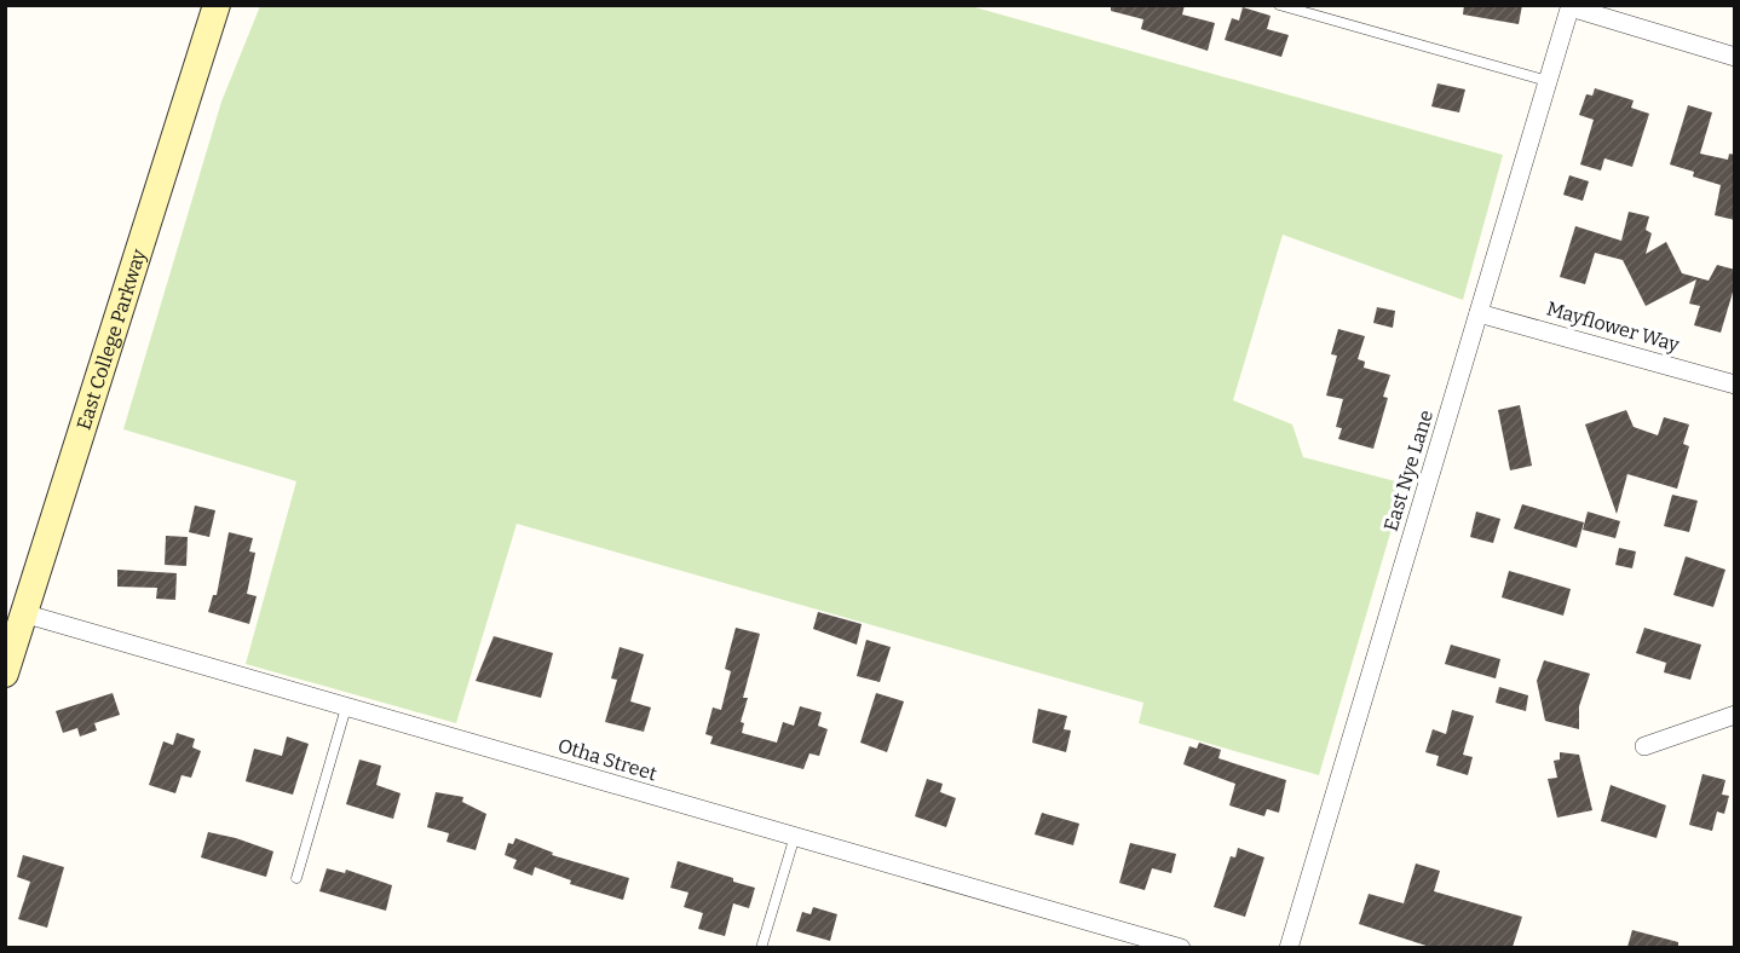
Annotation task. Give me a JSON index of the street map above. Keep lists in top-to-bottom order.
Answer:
{
  "streets": {
    "main road": ["East College Parkway"],
    "street": ["Mayflower Way", "East Nye Lane", "Otha Street"]
  },
  "crossings": [
    ["Mayflower Way", "East Nye Lane"],
    ["East College Parkway", "Otha Street"]
  ]
}
